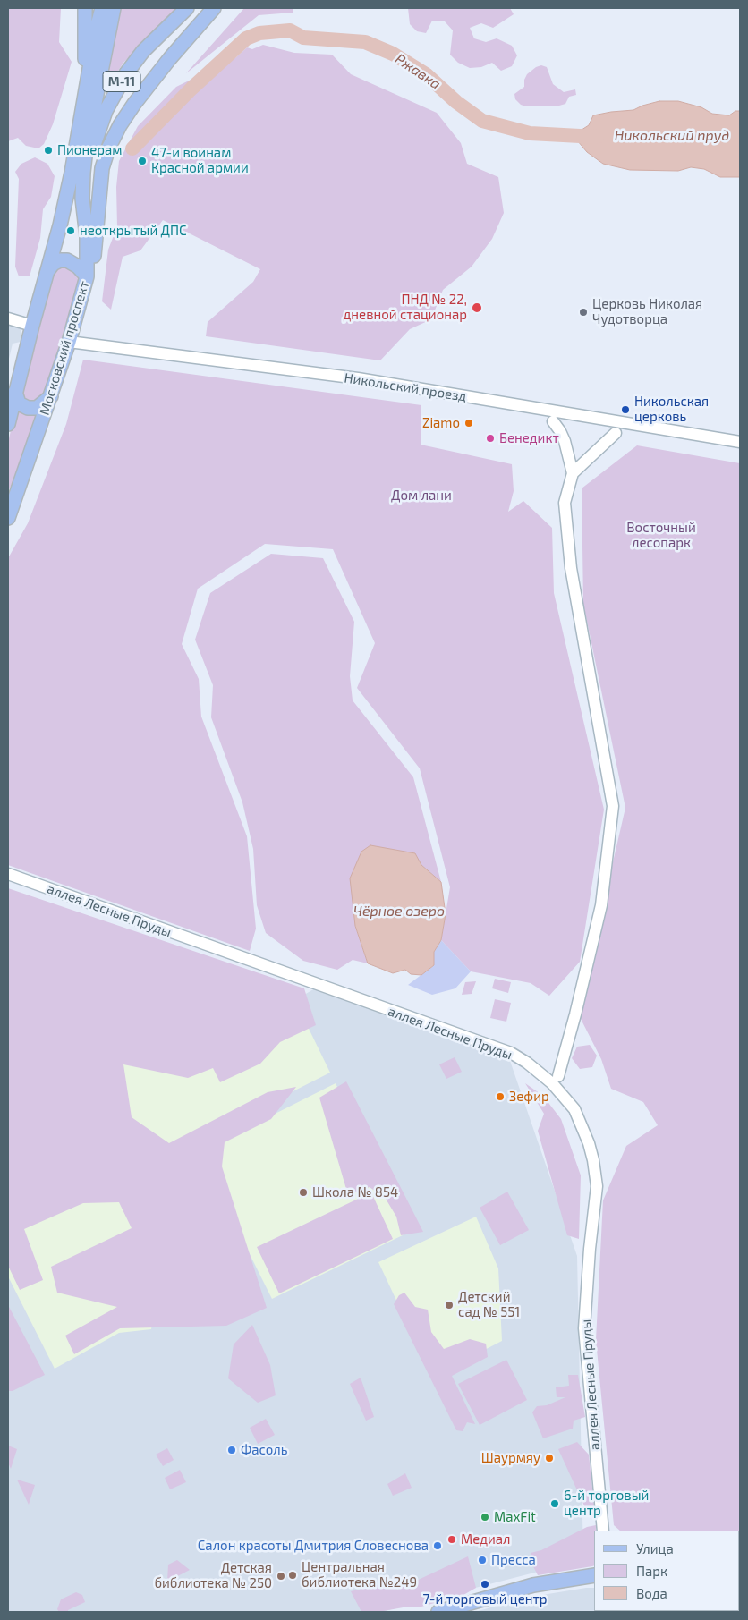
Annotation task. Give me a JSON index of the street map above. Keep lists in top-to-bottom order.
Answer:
{
  "streets": {
    "main road": ["М-11", "Московский проспект"],
    "street": ["Никольский проезд", "аллея Лесные Пруды"]
  },
  "crossings": [
    ["М-11", "Московский проспект"],
    ["Московский проспект", "Никольский проезд"]
  ],
  "water": ["Ржавка", "Никольский пруд", "Чёрное озеро"],
  "parks": ["Дом лани", "Восточный лесопарк"],
  "places": [
    "Пионерам",
    "47-и воинам Красной армии",
    "неоткрытый ДПС",
    "ПНД № 22, дневной стационар",
    "Церковь Николая Чудотворца",
    "Никольская церковь",
    "Ziamo",
    "Бенедикт",
    "Зефир",
    "Школа № 854",
    "Детский сад № 551",
    "Фасоль",
    "Шаурмяу",
    "6-й торговый центр",
    "MaxFit",
    "Медиал",
    "Салон красоты Дмитрия Словеснова",
    "Пресса",
    "Центральная библиотека №249",
    "Детская библиотека № 250",
    "7-й торговый центр"
  ],
  "legend": ["Улица", "Парк", "Вода"]
}
